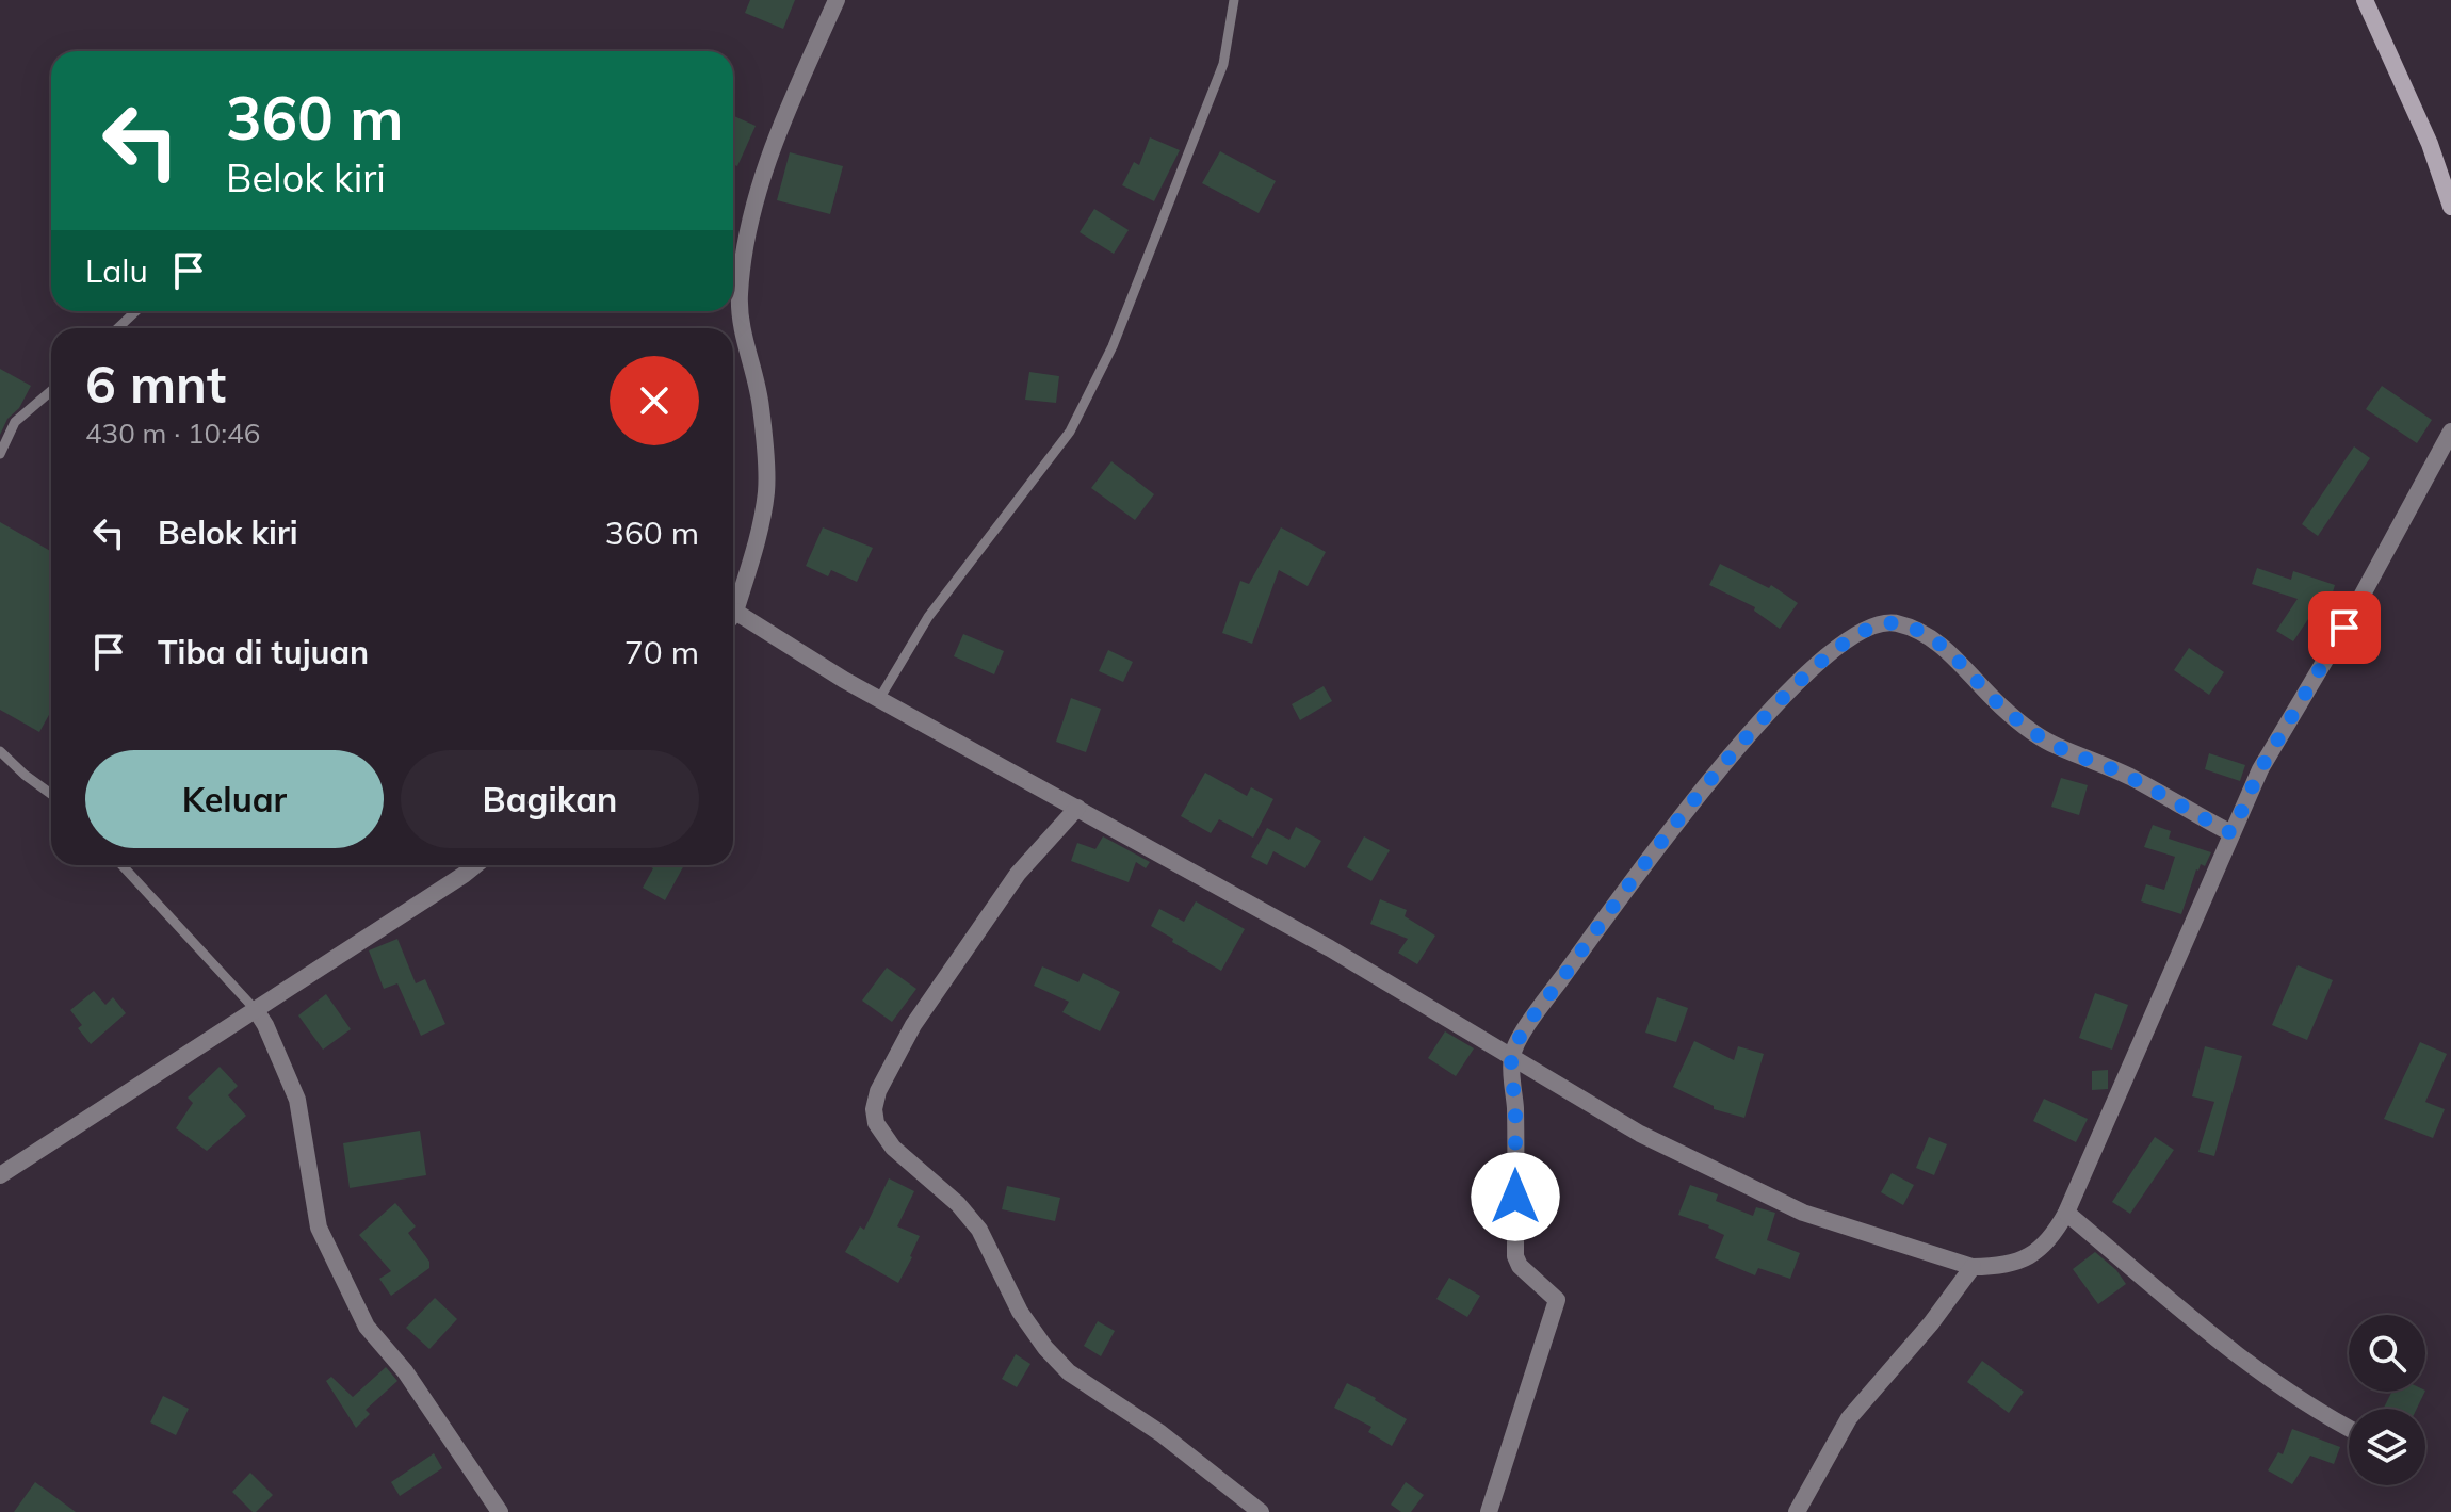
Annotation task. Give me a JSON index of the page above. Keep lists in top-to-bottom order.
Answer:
{
  "page": {
    "turn": ["360 m", "Belok kiri"],
    "then": "Lalu",
    "heading": ["6 mnt", "430 m · 10:46"],
    "list": [
      {
        "name": "Belok kiri",
        "value": "360 m"
      },
      {
        "name": "Tiba di tujuan",
        "value": "70 m"
      }
    ],
    "buttons": ["Keluar", "Bagikan"]
  }
}
